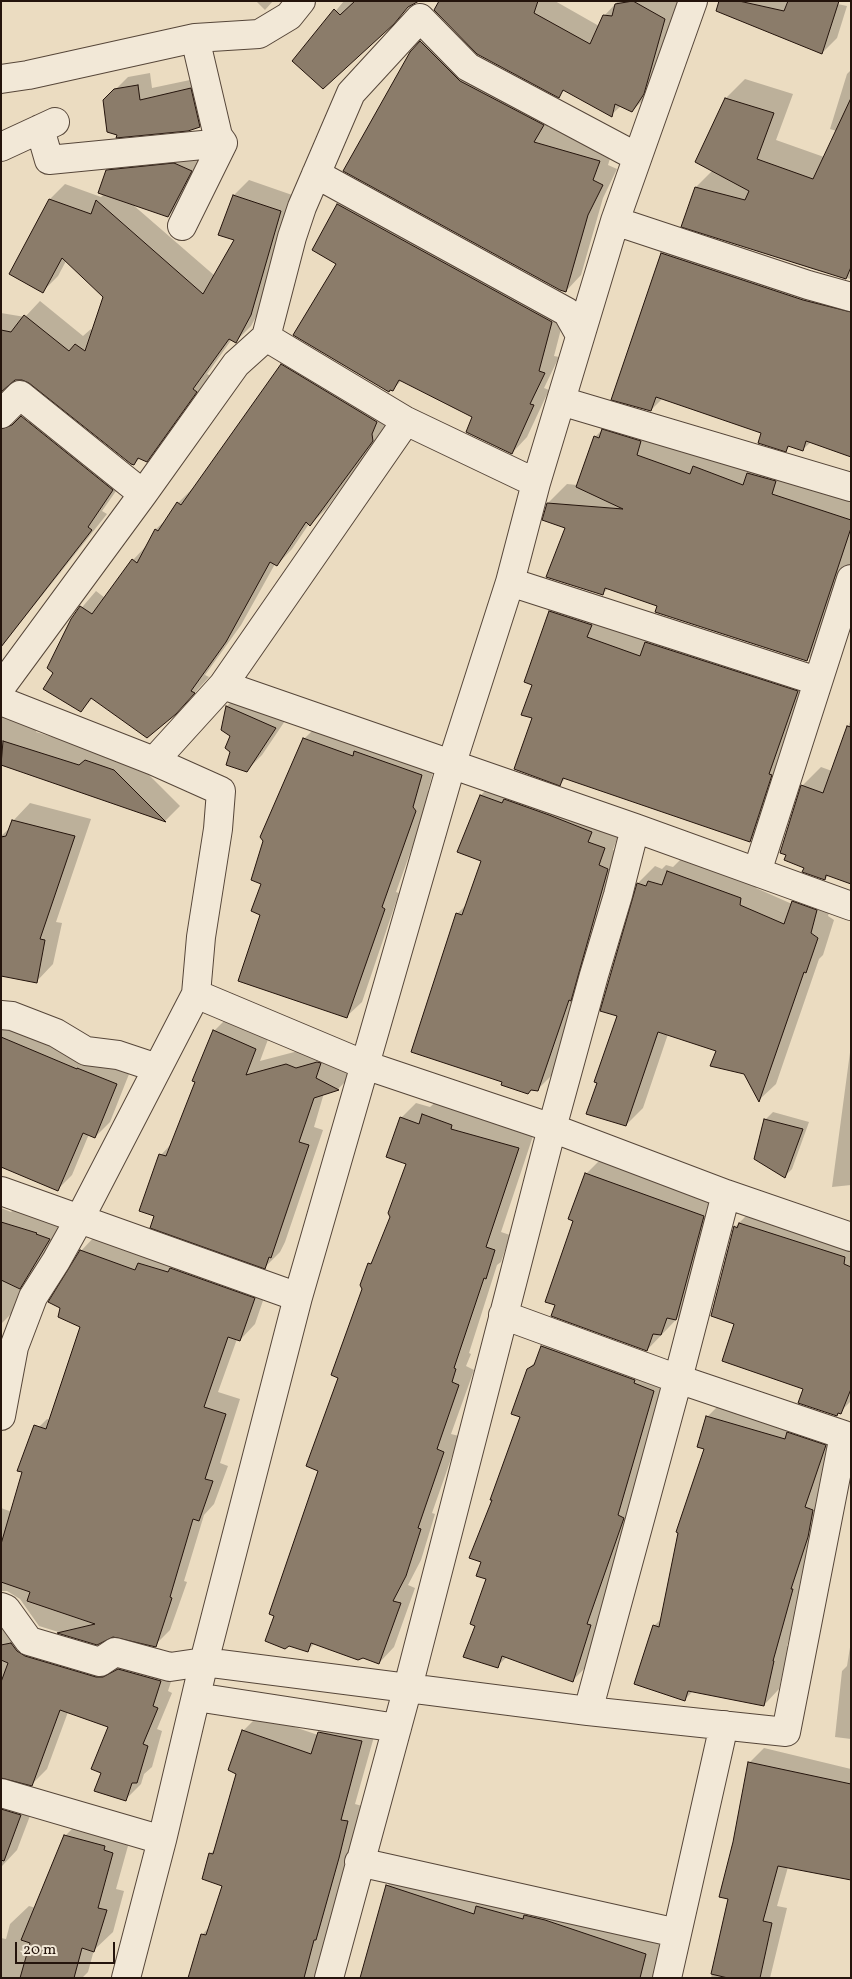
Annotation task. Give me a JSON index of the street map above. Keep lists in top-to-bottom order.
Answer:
{
  "scale_bar": "20 m"
}
